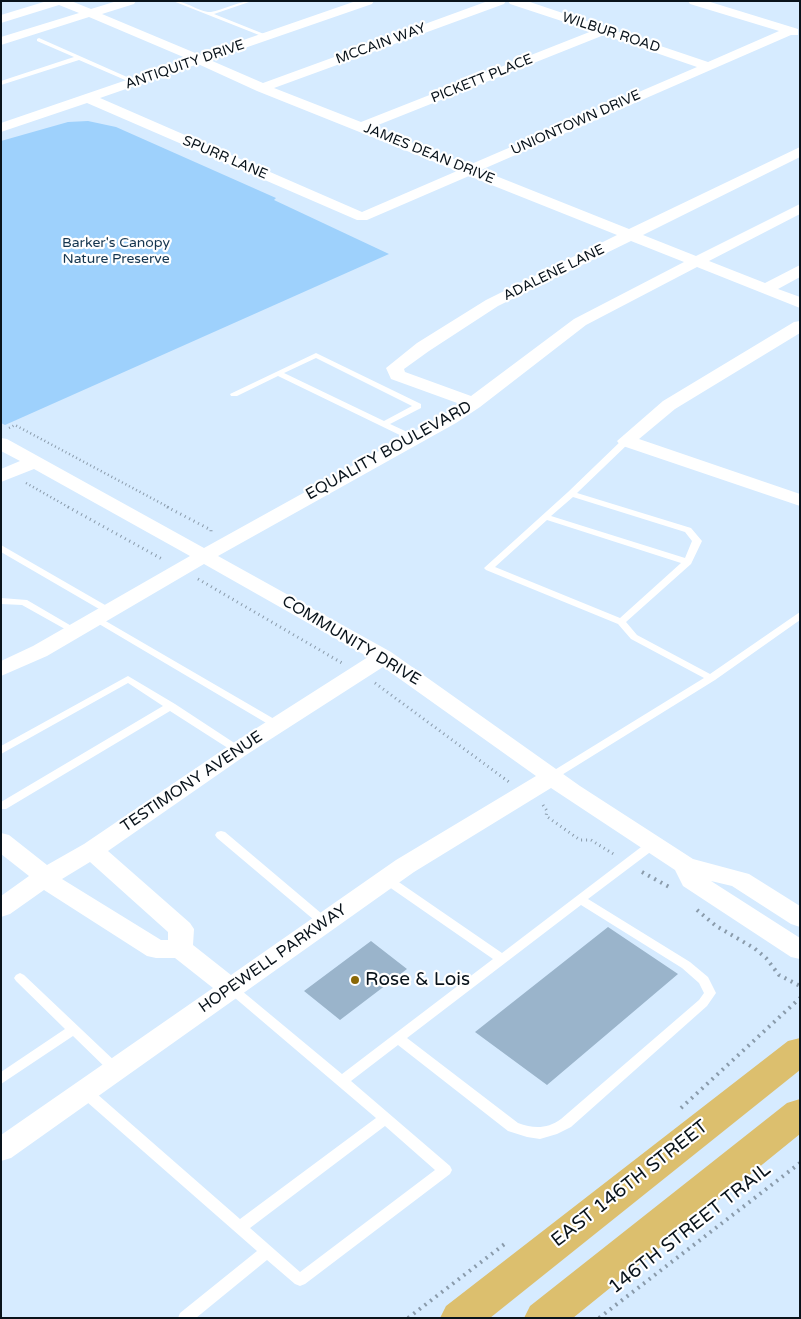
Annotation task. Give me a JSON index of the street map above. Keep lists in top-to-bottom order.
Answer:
{
  "streets": {
    "main road": ["EAST 146TH STREET"],
    "street": [
      "WILBUR ROAD",
      "MCCAIN WAY",
      "ANTIQUITY DRIVE",
      "PICKETT PLACE",
      "UNIONTOWN DRIVE",
      "JAMES DEAN DRIVE",
      "SPURR LANE",
      "ADALENE LANE",
      "EQUALITY BOULEVARD",
      "COMMUNITY DRIVE",
      "TESTIMONY AVENUE",
      "HOPEWELL PARKWAY"
    ],
    "path": ["146TH STREET TRAIL"]
  },
  "crossings": [
    ["WILBUR ROAD", "PICKETT PLACE"],
    ["WILBUR ROAD", "UNIONTOWN DRIVE"],
    ["MCCAIN WAY", "JAMES DEAN DRIVE"],
    ["ANTIQUITY DRIVE", "JAMES DEAN DRIVE"],
    ["ANTIQUITY DRIVE", "SPURR LANE"],
    ["PICKETT PLACE", "JAMES DEAN DRIVE"],
    ["UNIONTOWN DRIVE", "JAMES DEAN DRIVE"],
    ["UNIONTOWN DRIVE", "SPURR LANE"],
    ["JAMES DEAN DRIVE", "ADALENE LANE"],
    ["JAMES DEAN DRIVE", "EQUALITY BOULEVARD"],
    ["ADALENE LANE", "EQUALITY BOULEVARD"],
    ["EQUALITY BOULEVARD", "COMMUNITY DRIVE"],
    ["COMMUNITY DRIVE", "TESTIMONY AVENUE"],
    ["COMMUNITY DRIVE", "HOPEWELL PARKWAY"]
  ],
  "parks": ["Barker's Canopy Nature Preserve"],
  "places": ["Rose & Lois"]
}
